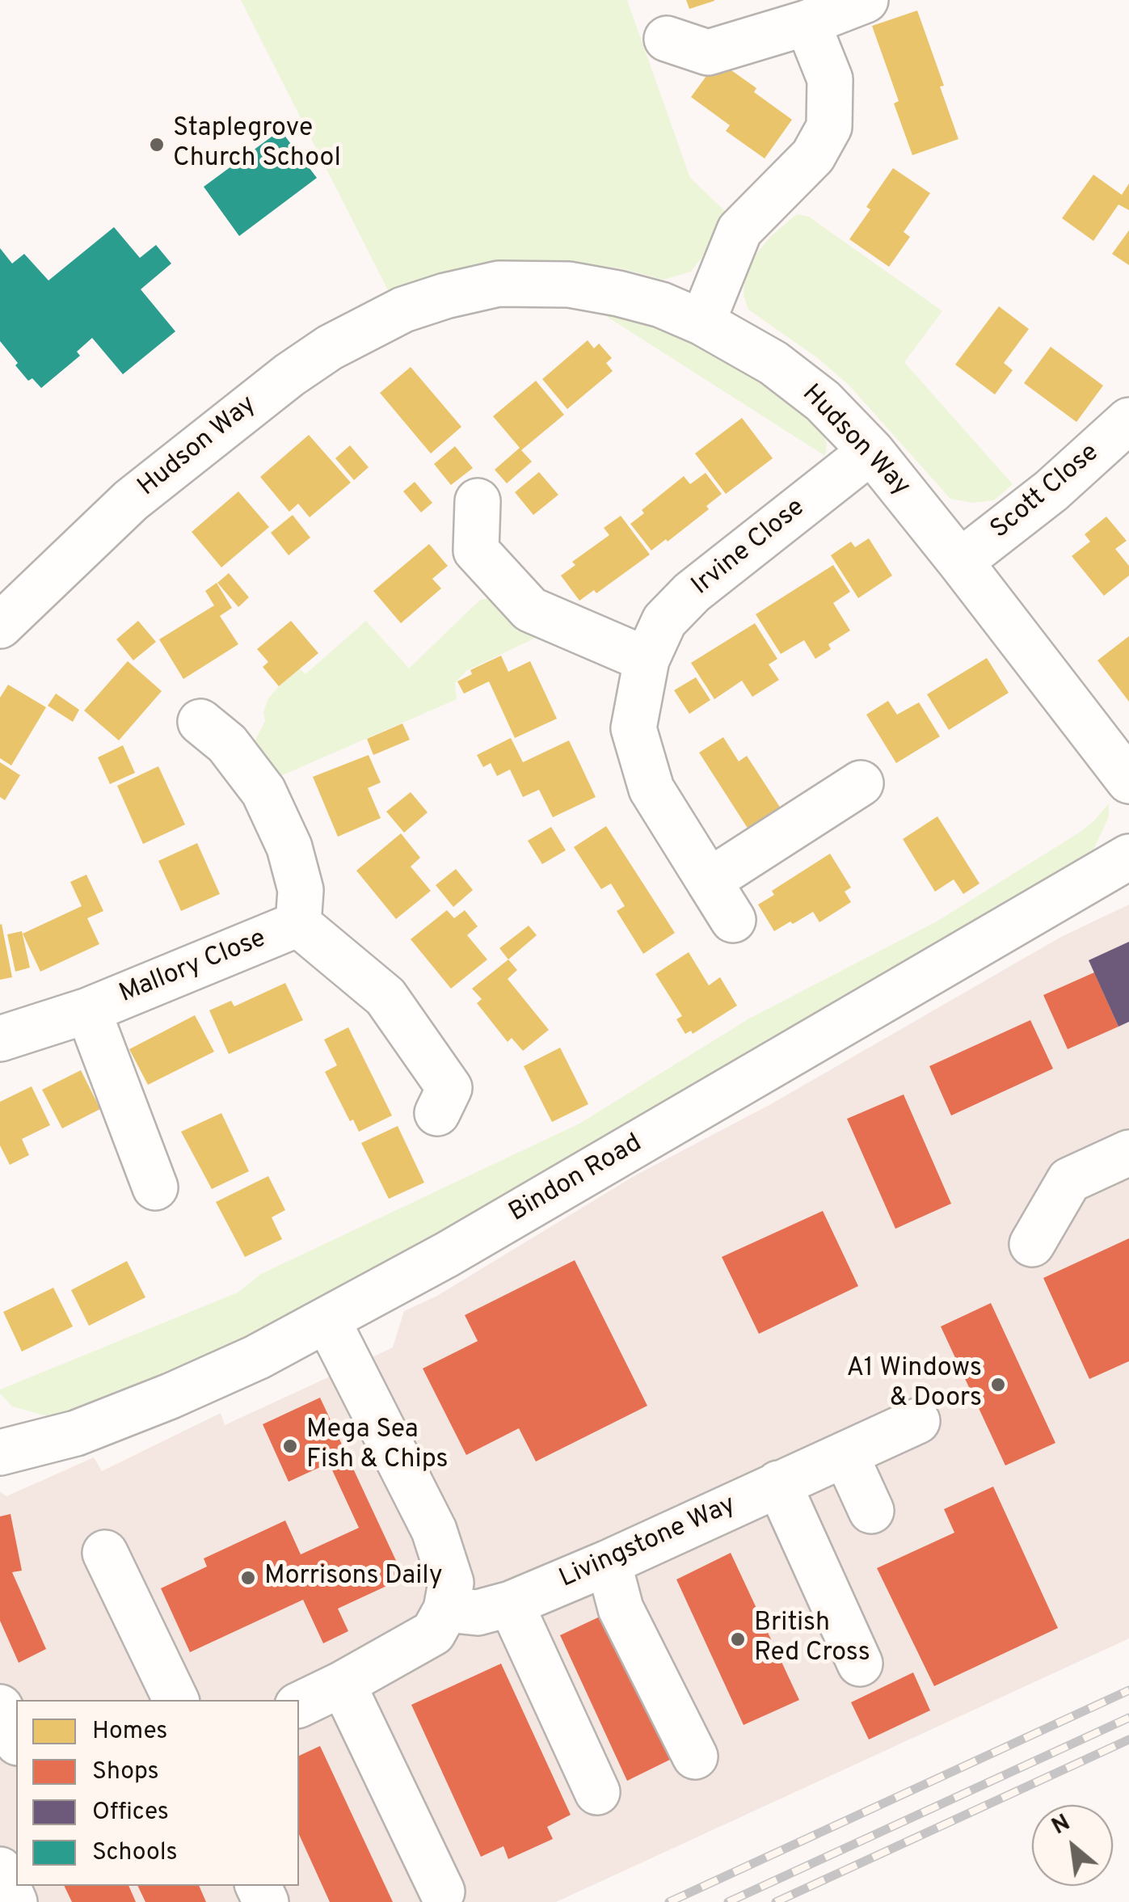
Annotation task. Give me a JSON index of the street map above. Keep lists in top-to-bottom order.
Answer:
{
  "streets": {
    "street": [
      "Hudson Way",
      "Scott Close",
      "Irvine Close",
      "Mallory Close",
      "Bindon Road",
      "Livingstone Way"
    ]
  },
  "crossings": [
    ["Hudson Way", "Scott Close"],
    ["Hudson Way", "Irvine Close"]
  ],
  "places": [
    "Staplegrove Church School",
    "A1 Windows & Doors",
    "Mega Sea Fish & Chips",
    "Morrisons Daily",
    "British Red Cross"
  ],
  "legend": [
    "Homes",
    "Shops",
    "Offices",
    "Schools"
  ],
  "north": "top left"
}
